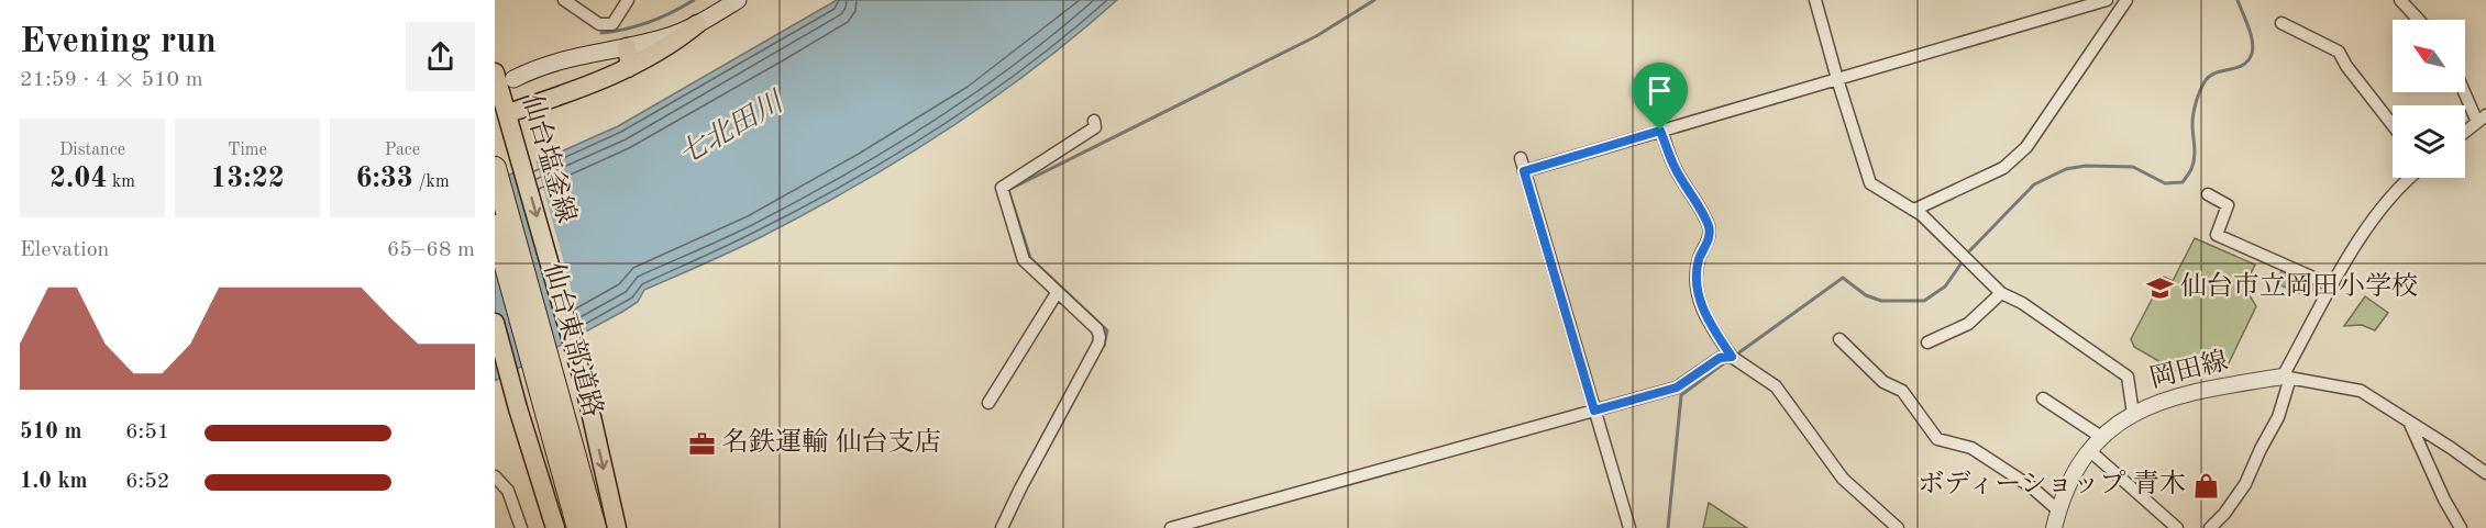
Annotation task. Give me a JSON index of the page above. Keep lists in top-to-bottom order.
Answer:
{
  "streets": {
    "highway": ["仙台東部道路"],
    "main road": ["仙台塩釜線"],
    "street": ["岡田線"]
  },
  "water": ["七北田川"],
  "places": {
    "school or university": ["仙台市立岡田小学校"],
    "office": ["名鉄運輸 仙台支店"],
    "shop": ["ボディーショップ 青木"]
  },
  "north": "top left",
  "page": {
    "heading": ["Evening run", "21:59 · 4 × 510 m"],
    "stats": [
      ["Distance", "2.04 km"],
      ["Time", "13:22"],
      ["Pace", "6:33 /km"]
    ],
    "chart": ["Elevation", "65–68 m"],
    "list": [
      {
        "name": "510 m",
        "note": "6:51"
      },
      {
        "name": "1.0 km",
        "note": "6:52"
      }
    ]
  }
}
